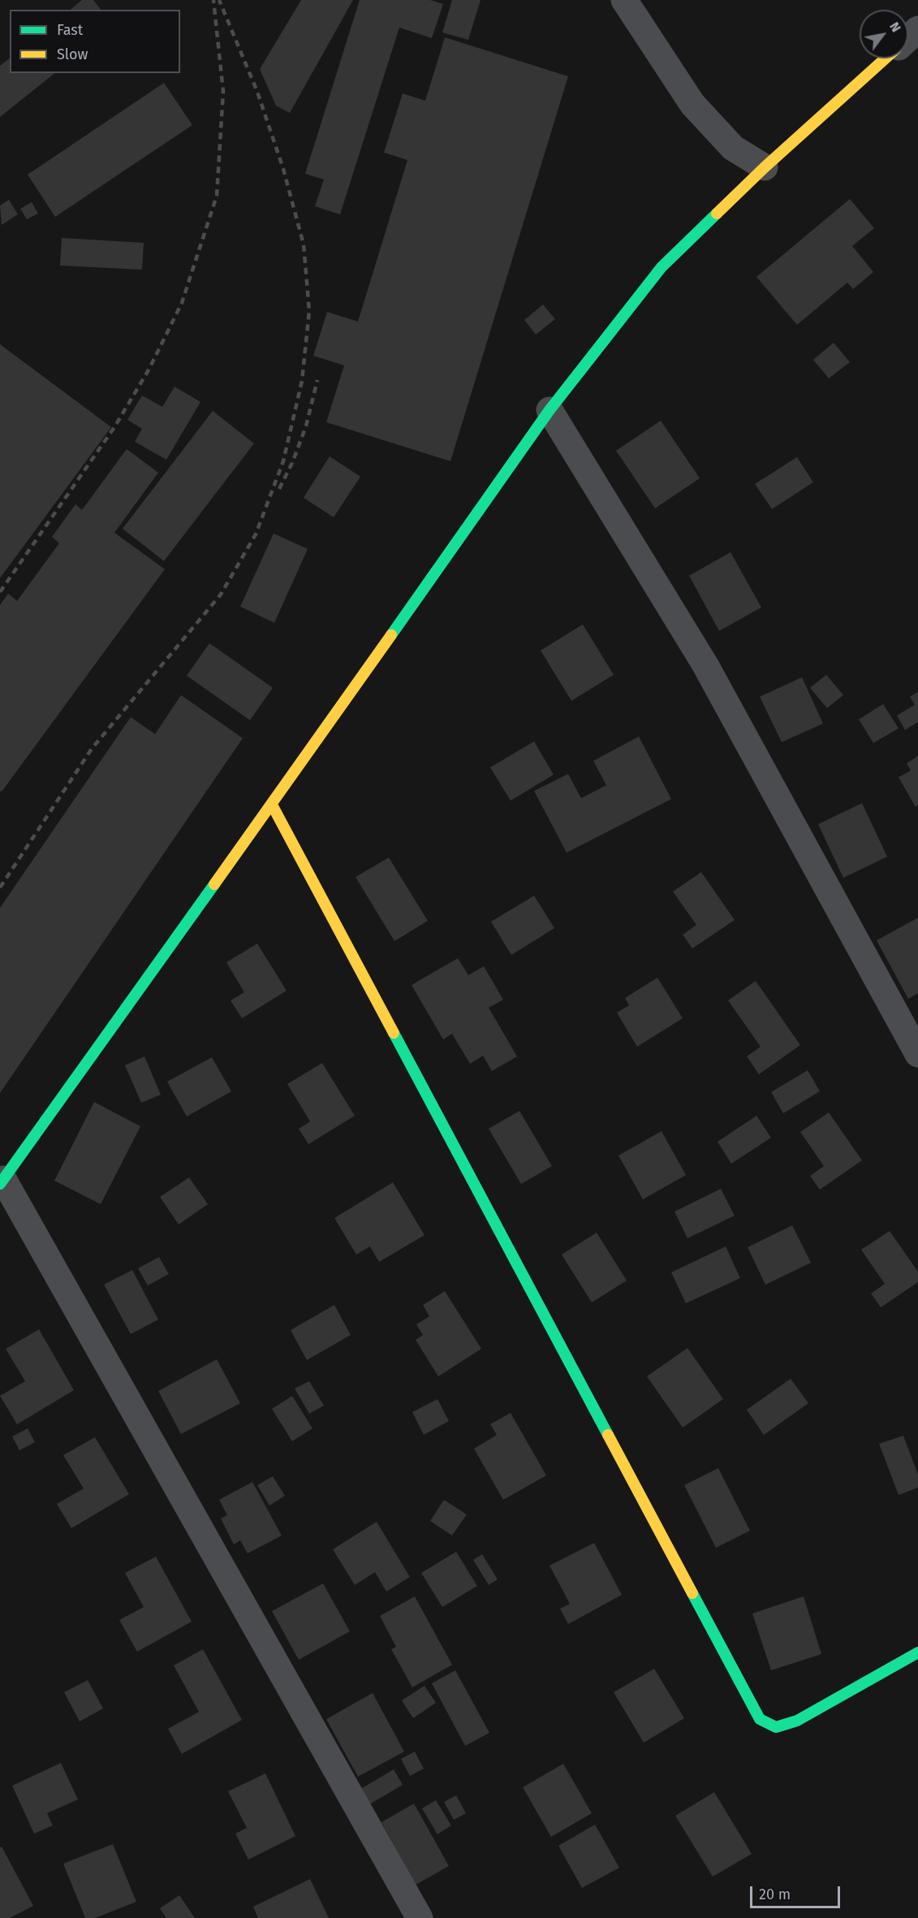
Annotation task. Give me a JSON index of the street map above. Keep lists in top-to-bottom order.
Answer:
{
  "legend": ["Fast", "Slow"],
  "scale_bar": "20 m",
  "north": "top right"
}
